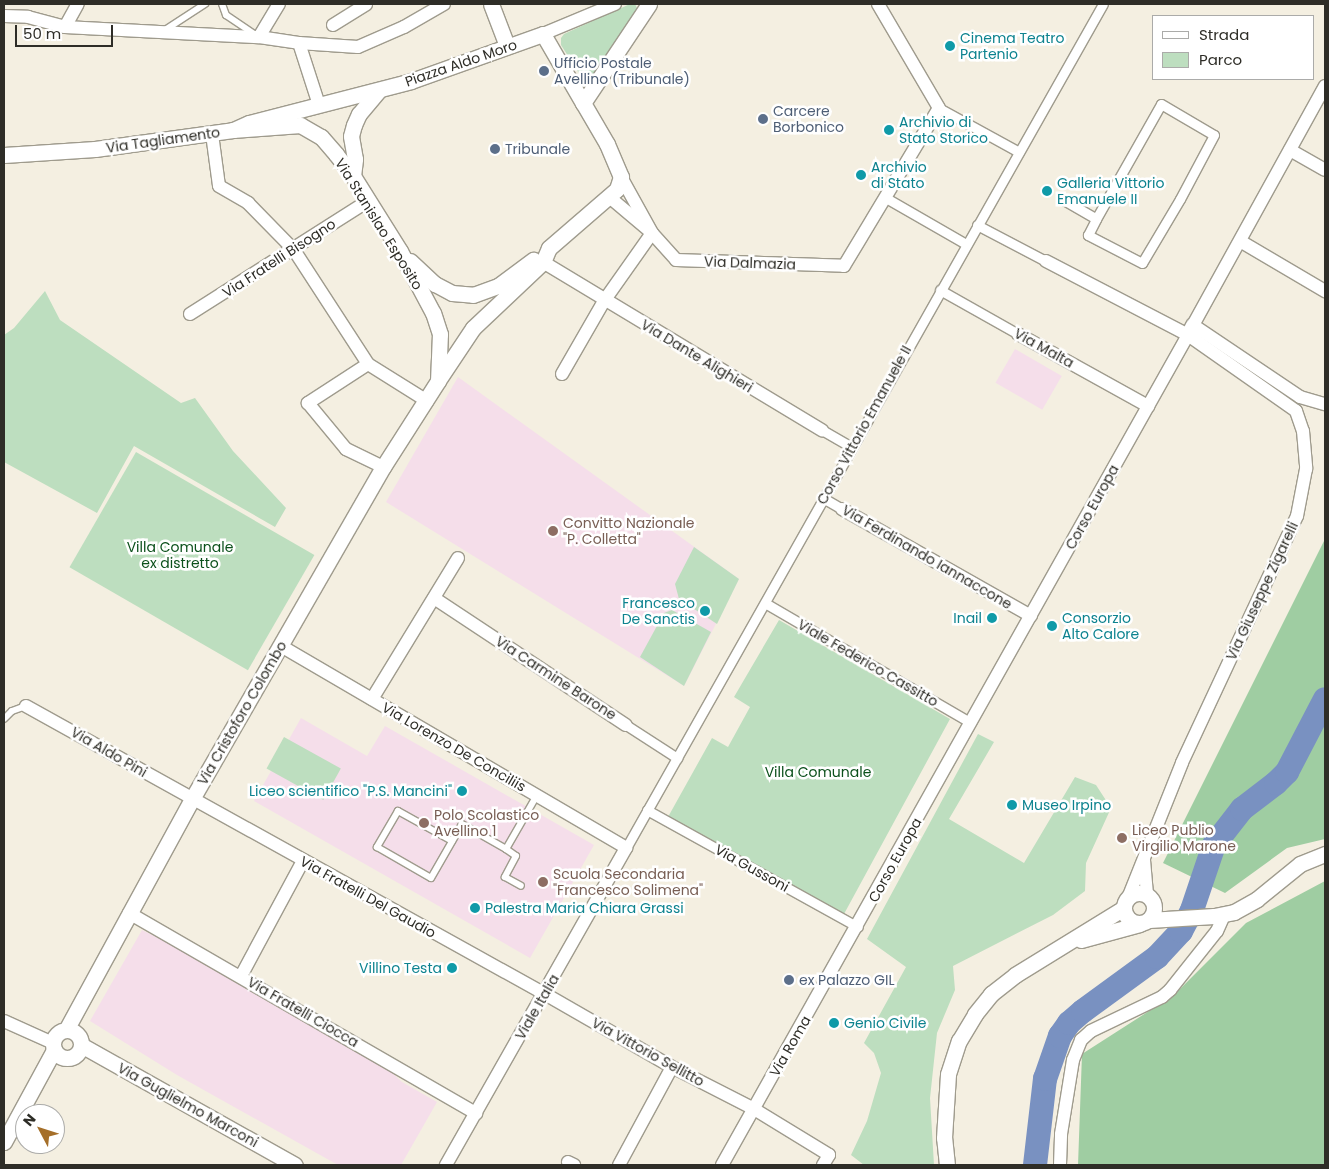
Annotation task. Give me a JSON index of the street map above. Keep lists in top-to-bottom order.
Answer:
{
  "streets": {
    "street": [
      "Piazza Aldo Moro",
      "Via Tagliamento",
      "Via Stanislao Esposito",
      "Via Fratelli Bisogno",
      "Via Dalmazia",
      "Via Malta",
      "Via Dante Alighieri",
      "Corso Vittorio Emanuele II",
      "Corso Europa",
      "Via Ferdinando Iannaccone",
      "Via Giuseppe Zigarelli",
      "Viale Federico Cassitto",
      "Via Carmine Barone",
      "Via Cristoforo Colombo",
      "Via Lorenzo De Conciliis",
      "Via Aldo Pini",
      "Via Gussoni",
      "Via Fratelli Del Gaudio",
      "Viale Italia",
      "Via Fratelli Ciocca",
      "Via Roma",
      "Via Vittorio Sellitto",
      "Via Guglielmo Marconi"
    ]
  },
  "crossings": [
    ["Piazza Aldo Moro", "Via Tagliamento"],
    ["Via Tagliamento", "Via Stanislao Esposito"],
    ["Via Stanislao Esposito", "Via Fratelli Bisogno"],
    ["Via Stanislao Esposito", "Via Cristoforo Colombo"],
    ["Via Malta", "Corso Vittorio Emanuele II"],
    ["Via Malta", "Corso Europa"],
    ["Via Dante Alighieri", "Corso Vittorio Emanuele II"],
    ["Corso Vittorio Emanuele II", "Via Ferdinando Iannaccone"],
    ["Corso Vittorio Emanuele II", "Via Giuseppe Zigarelli"],
    ["Corso Vittorio Emanuele II", "Viale Federico Cassitto"],
    ["Corso Vittorio Emanuele II", "Via Carmine Barone"],
    ["Corso Vittorio Emanuele II", "Via Lorenzo De Conciliis"],
    ["Corso Vittorio Emanuele II", "Via Gussoni"],
    ["Corso Vittorio Emanuele II", "Viale Italia"],
    ["Corso Europa", "Via Ferdinando Iannaccone"],
    ["Corso Europa", "Via Giuseppe Zigarelli"],
    ["Corso Europa", "Viale Federico Cassitto"],
    ["Corso Europa", "Via Gussoni"],
    ["Corso Europa", "Via Roma"],
    ["Via Cristoforo Colombo", "Via Lorenzo De Conciliis"],
    ["Via Cristoforo Colombo", "Via Aldo Pini"],
    ["Via Cristoforo Colombo", "Via Fratelli Del Gaudio"],
    ["Via Cristoforo Colombo", "Via Fratelli Ciocca"],
    ["Via Cristoforo Colombo", "Via Guglielmo Marconi"],
    ["Via Lorenzo De Conciliis", "Viale Italia"],
    ["Via Aldo Pini", "Via Fratelli Del Gaudio"],
    ["Via Gussoni", "Via Roma"],
    ["Via Fratelli Del Gaudio", "Viale Italia"],
    ["Via Fratelli Del Gaudio", "Via Vittorio Sellitto"],
    ["Viale Italia", "Via Fratelli Ciocca"],
    ["Viale Italia", "Via Vittorio Sellitto"],
    ["Via Roma", "Via Vittorio Sellitto"]
  ],
  "parks": ["Villa Comunale ex distretto", "Villa Comunale"],
  "places": [
    "Cinema Teatro Partenio",
    "Ufficio Postale Avellino (Tribunale)",
    "Carcere Borbonico",
    "Archivio di Stato Storico",
    "Tribunale",
    "Archivio di Stato",
    "Galleria Vittorio Emanuele II",
    "Convitto Nazionale \"P. Colletta\"",
    "Francesco De Sanctis",
    "Inail",
    "Consorzio Alto Calore",
    "Liceo scientifico \"P.S. Mancini\"",
    "Museo Irpino",
    "Polo Scolastico Avellino 1",
    "Liceo Publio Virgilio Marone",
    "Scuola Secondaria \"Francesco Solimena\"",
    "Palestra Maria Chiara Grassi",
    "Villino Testa",
    "ex Palazzo GIL",
    "Genio Civile"
  ],
  "legend": ["Strada", "Parco"],
  "scale_bar": "50 m",
  "north": "top left"
}
